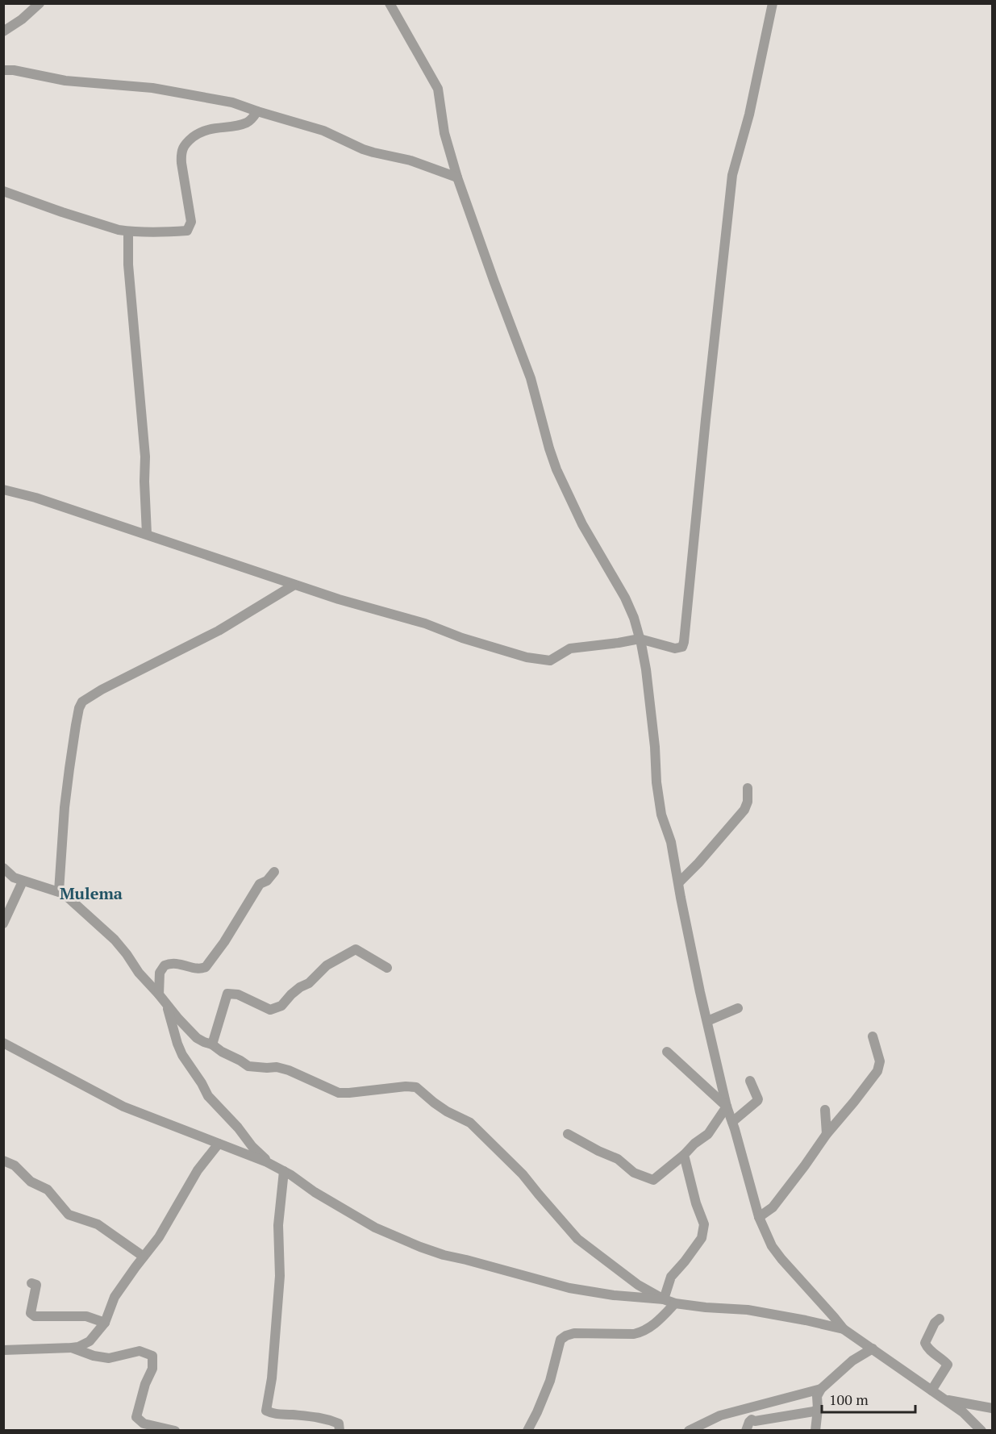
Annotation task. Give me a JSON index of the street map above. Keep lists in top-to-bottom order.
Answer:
{
  "districts": ["Mulema"],
  "scale_bar": "100 m"
}
